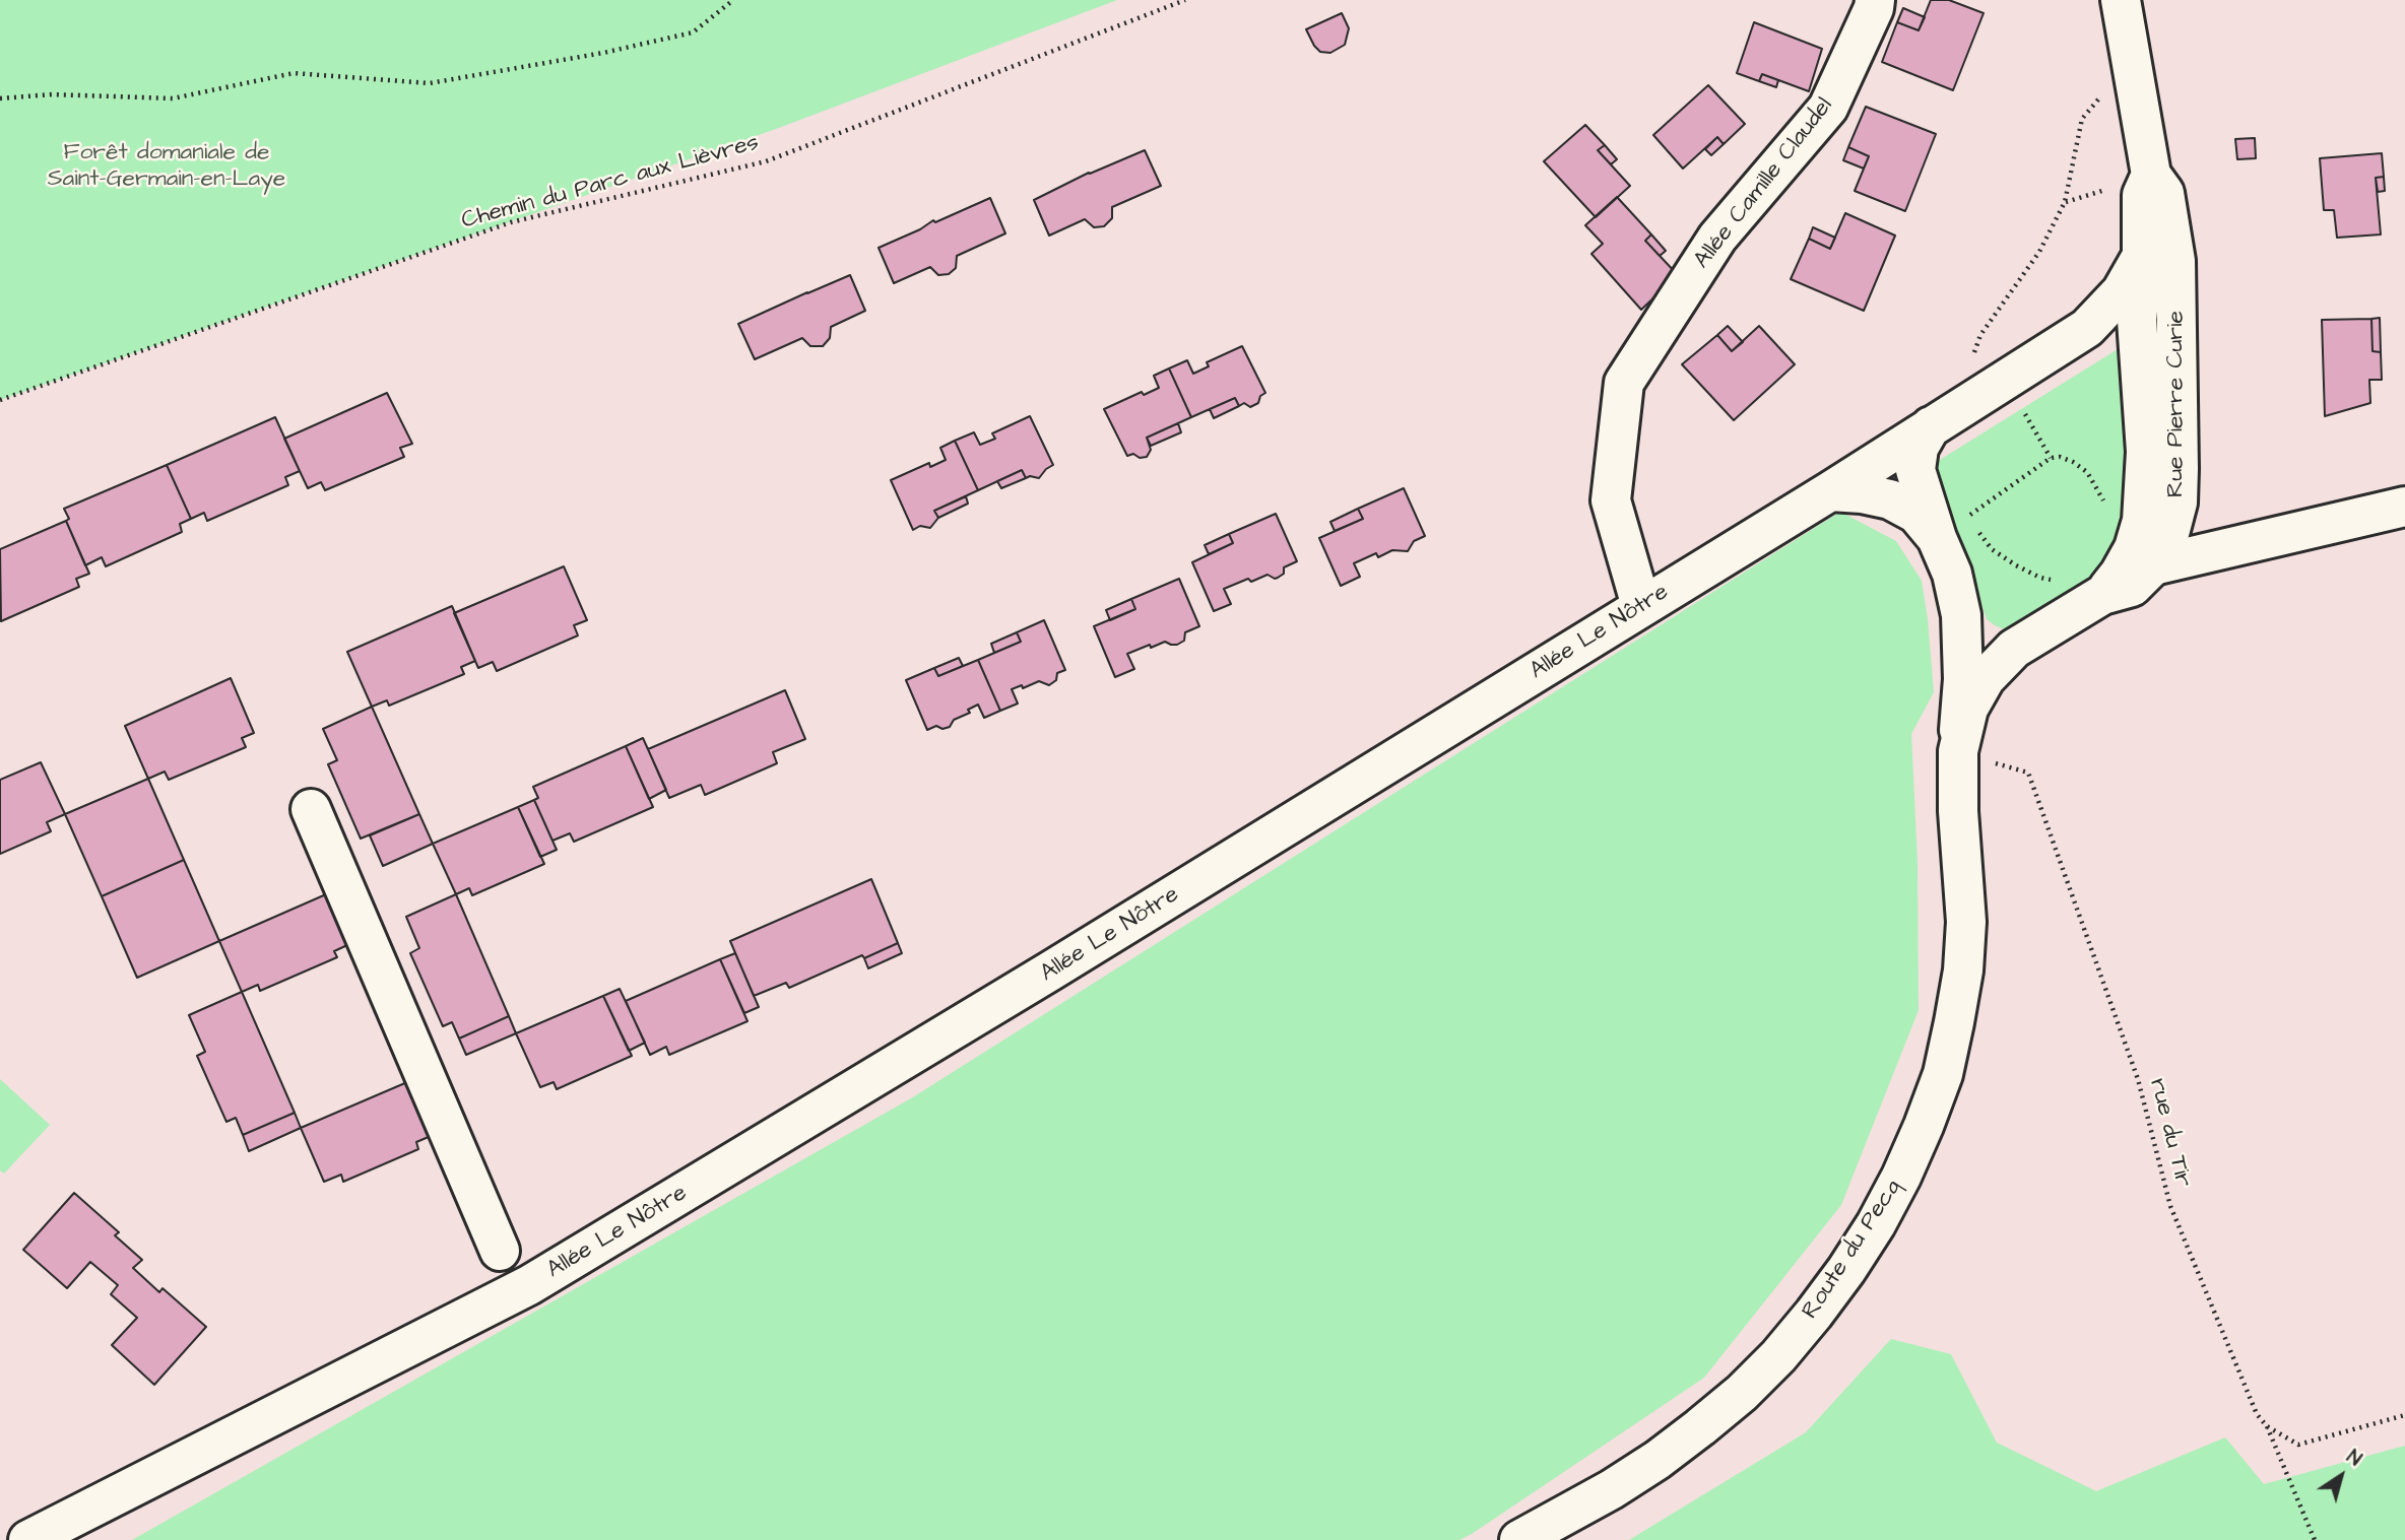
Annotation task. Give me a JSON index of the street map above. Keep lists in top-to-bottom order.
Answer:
{
  "streets": {
    "street": [
      "Allée Camille Claudel",
      "Rue Pierre Curie",
      "Allée Le Nôtre",
      "Route du Pecq"
    ],
    "path": ["Chemin du Parc aux Lièvres", "rue du Tir"]
  },
  "crossings": [
    ["Allée Camille Claudel", "Allée Le Nôtre"],
    ["Rue Pierre Curie", "Allée Le Nôtre"],
    ["Rue Pierre Curie", "Route du Pecq"],
    ["rue du Tir", "Route du Pecq"]
  ],
  "parks": ["Forêt domaniale de Saint-Germain-en-Laye"],
  "north": "top right"
}
